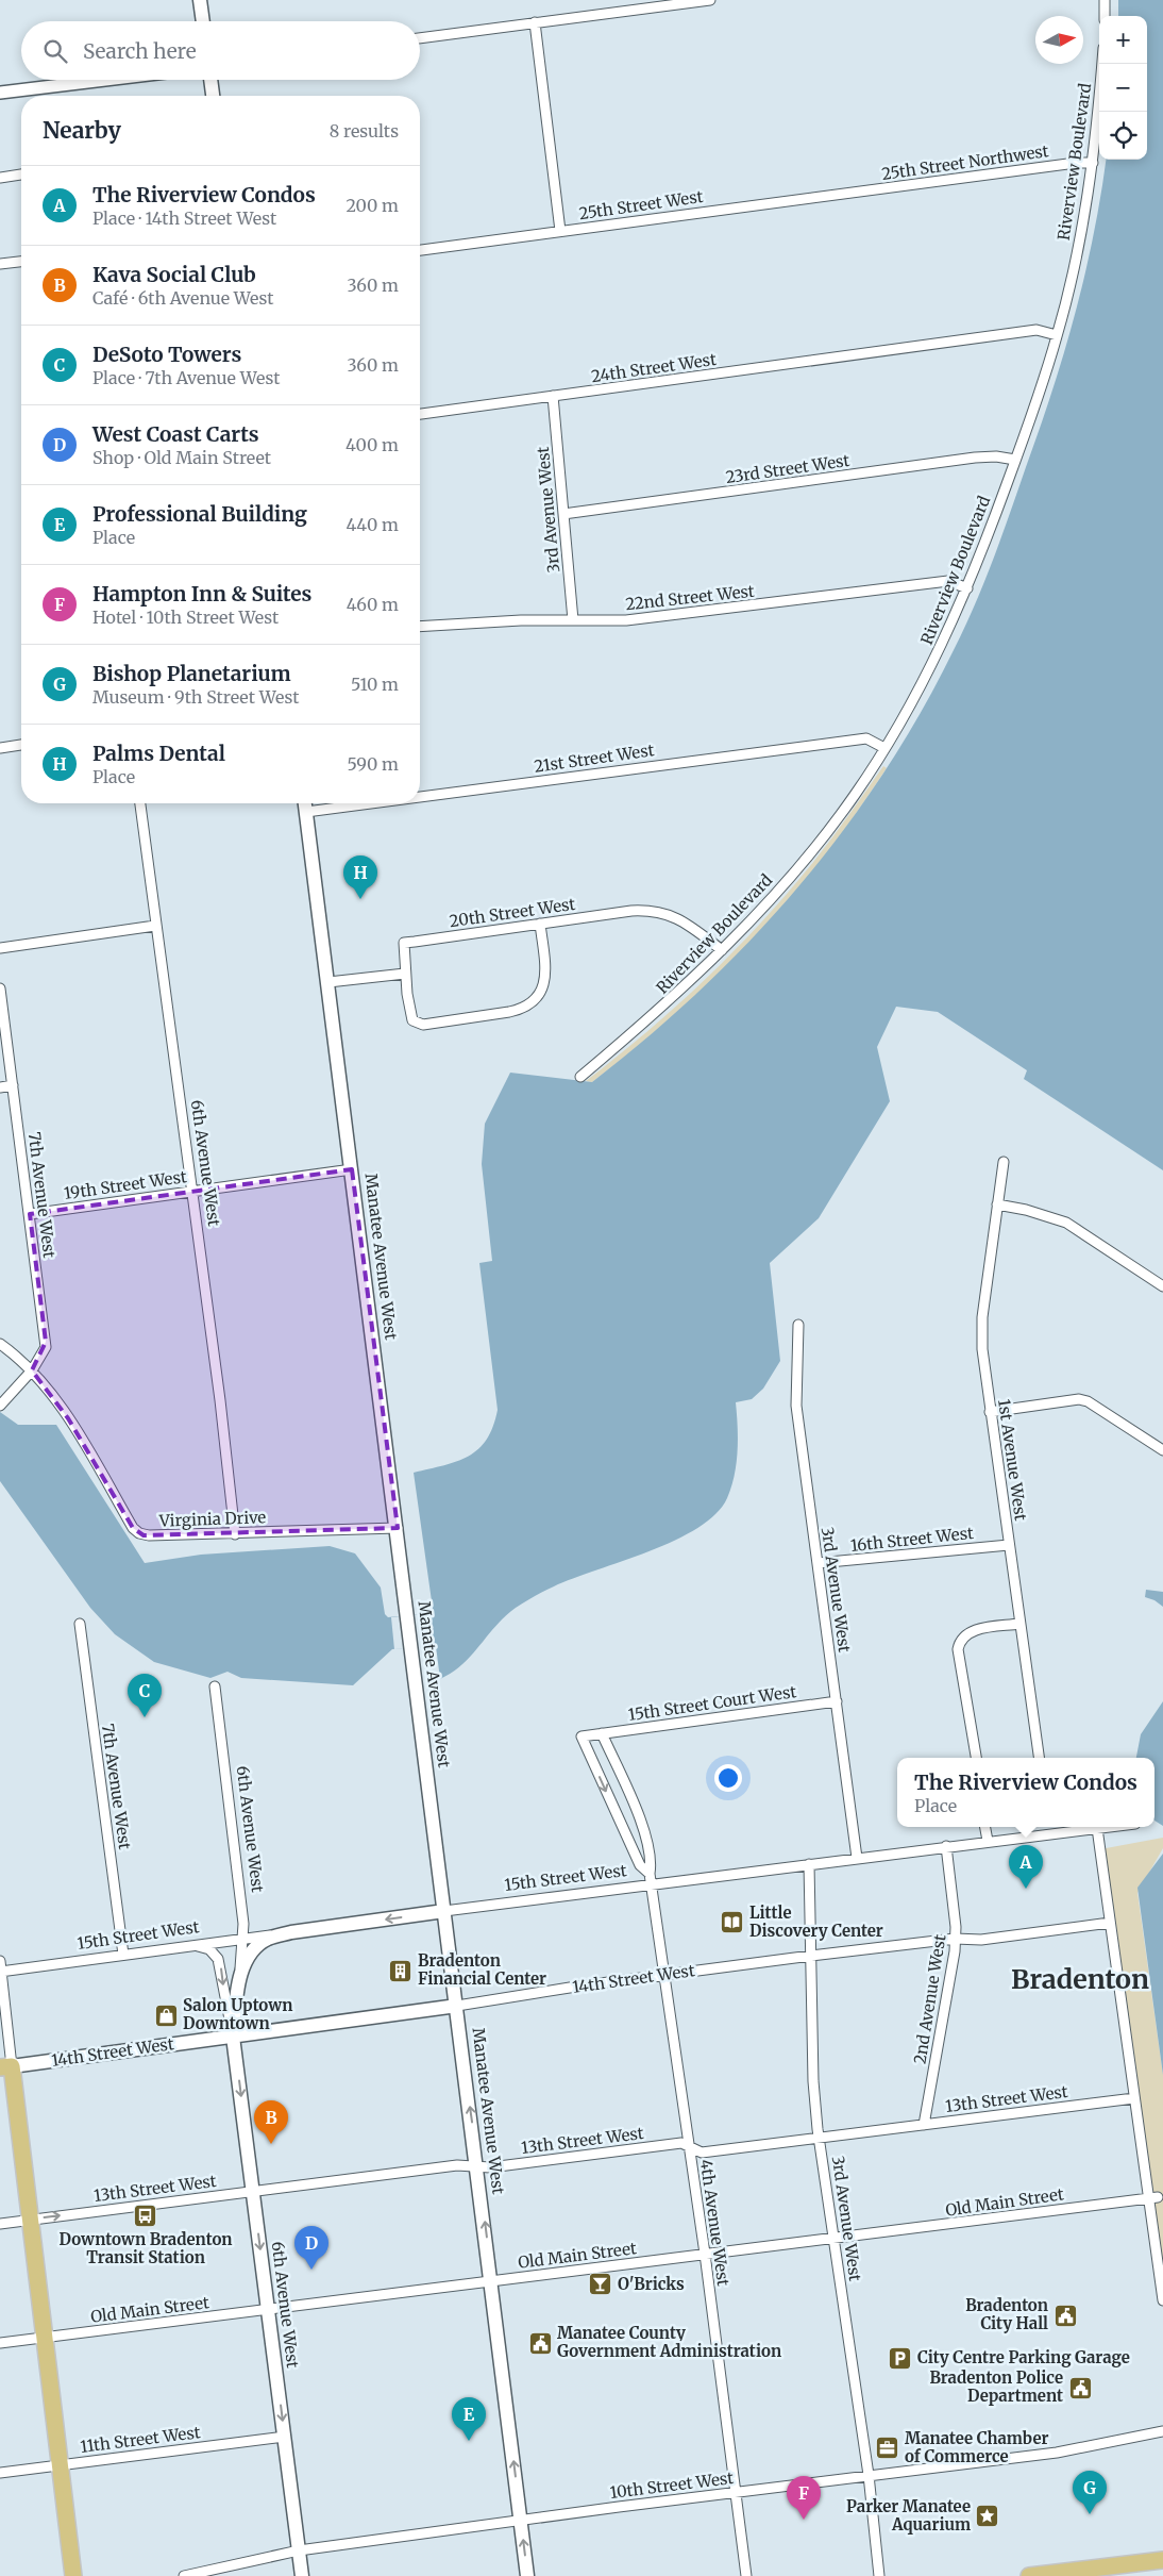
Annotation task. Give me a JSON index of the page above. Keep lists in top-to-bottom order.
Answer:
{
  "streets": {
    "main road": [
      "6th Avenue West",
      "Manatee Avenue West",
      "15th Street West",
      "14th Street West"
    ],
    "street": [
      "Riverview Boulevard",
      "25th Street Northwest",
      "25th Street West",
      "24th Street West",
      "23rd Street West",
      "3rd Avenue West",
      "22nd Street West",
      "21st Street West",
      "20th Street West",
      "19th Street West",
      "7th Avenue West",
      "1st Avenue West",
      "Virginia Drive",
      "16th Street West",
      "15th Street Court West",
      "2nd Avenue West",
      "13th Street West",
      "Old Main Street",
      "4th Avenue West",
      "11th Street West",
      "10th Street West"
    ]
  },
  "crossings": [
    ["Riverview Boulevard", "25th Street Northwest"],
    ["Riverview Boulevard", "24th Street West"],
    ["Riverview Boulevard", "23rd Street West"],
    ["Riverview Boulevard", "22nd Street West"],
    ["Riverview Boulevard", "21st Street West"],
    ["Riverview Boulevard", "20th Street West"],
    ["25th Street Northwest", "25th Street West"],
    ["24th Street West", "3rd Avenue West"],
    ["23rd Street West", "3rd Avenue West"],
    ["3rd Avenue West", "22nd Street West"],
    ["3rd Avenue West", "16th Street West"],
    ["3rd Avenue West", "15th Street Court West"],
    ["3rd Avenue West", "15th Street West"],
    ["3rd Avenue West", "14th Street West"],
    ["3rd Avenue West", "13th Street West"],
    ["3rd Avenue West", "Old Main Street"],
    ["3rd Avenue West", "10th Street West"],
    ["21st Street West", "Manatee Avenue West"],
    ["6th Avenue West", "19th Street West"],
    ["6th Avenue West", "Virginia Drive"],
    ["6th Avenue West", "15th Street West"],
    ["6th Avenue West", "14th Street West"],
    ["6th Avenue West", "13th Street West"],
    ["6th Avenue West", "Old Main Street"],
    ["6th Avenue West", "11th Street West"],
    ["6th Avenue West", "10th Street West"],
    ["19th Street West", "7th Avenue West"],
    ["19th Street West", "Manatee Avenue West"],
    ["7th Avenue West", "Virginia Drive"],
    ["7th Avenue West", "15th Street West"],
    ["Manatee Avenue West", "Virginia Drive"],
    ["Manatee Avenue West", "15th Street West"],
    ["Manatee Avenue West", "14th Street West"],
    ["Manatee Avenue West", "13th Street West"],
    ["Manatee Avenue West", "Old Main Street"],
    ["Manatee Avenue West", "10th Street West"],
    ["1st Avenue West", "16th Street West"],
    ["15th Street Court West", "4th Avenue West"],
    ["15th Street West", "2nd Avenue West"],
    ["15th Street West", "4th Avenue West"],
    ["14th Street West", "2nd Avenue West"],
    ["14th Street West", "4th Avenue West"],
    ["2nd Avenue West", "13th Street West"],
    ["13th Street West", "4th Avenue West"],
    ["Old Main Street", "4th Avenue West"],
    ["4th Avenue West", "10th Street West"]
  ],
  "districts": ["Bradenton"],
  "places": {
    "library": ["Little Discovery Center"],
    "building": ["Bradenton Financial Center"],
    "shop": ["Salon Uptown Downtown"],
    "bus stop": ["Downtown Bradenton Transit Station"],
    "bar": ["O'Bricks"],
    "public building": ["Bradenton City Hall", "Manatee County Government Administration", "Bradenton Police Department"],
    "parking": ["City Centre Parking Garage"],
    "office": ["Manatee Chamber of Commerce"],
    "place": ["Parker Manatee Aquarium"]
  },
  "north": "right",
  "page": {
    "map_buttons": ["+", "−"],
    "search": "Search here",
    "heading": ["Nearby", "8 results"],
    "list": [
      {
        "mark": "A",
        "name": "The Riverview Condos",
        "note": "Place · 14th Street West",
        "value": "200 m"
      },
      {
        "mark": "B",
        "name": "Kava Social Club",
        "note": "Café · 6th Avenue West",
        "value": "360 m"
      },
      {
        "mark": "C",
        "name": "DeSoto Towers",
        "note": "Place · 7th Avenue West",
        "value": "360 m"
      },
      {
        "mark": "D",
        "name": "West Coast Carts",
        "note": "Shop · Old Main Street",
        "value": "400 m"
      },
      {
        "mark": "E",
        "name": "Professional Building",
        "note": "Place",
        "value": "440 m"
      },
      {
        "mark": "F",
        "name": "Hampton Inn & Suites",
        "note": "Hotel · 10th Street West",
        "value": "460 m"
      },
      {
        "mark": "G",
        "name": "Bishop Planetarium",
        "note": "Museum · 9th Street West",
        "value": "510 m"
      },
      {
        "mark": "H",
        "name": "Palms Dental",
        "note": "Place",
        "value": "590 m"
      }
    ],
    "pins": [
      "H",
      "C",
      "A",
      "B",
      "D",
      "E",
      "G",
      "F"
    ],
    "popup": ["The Riverview Condos", "Place"]
  }
}
